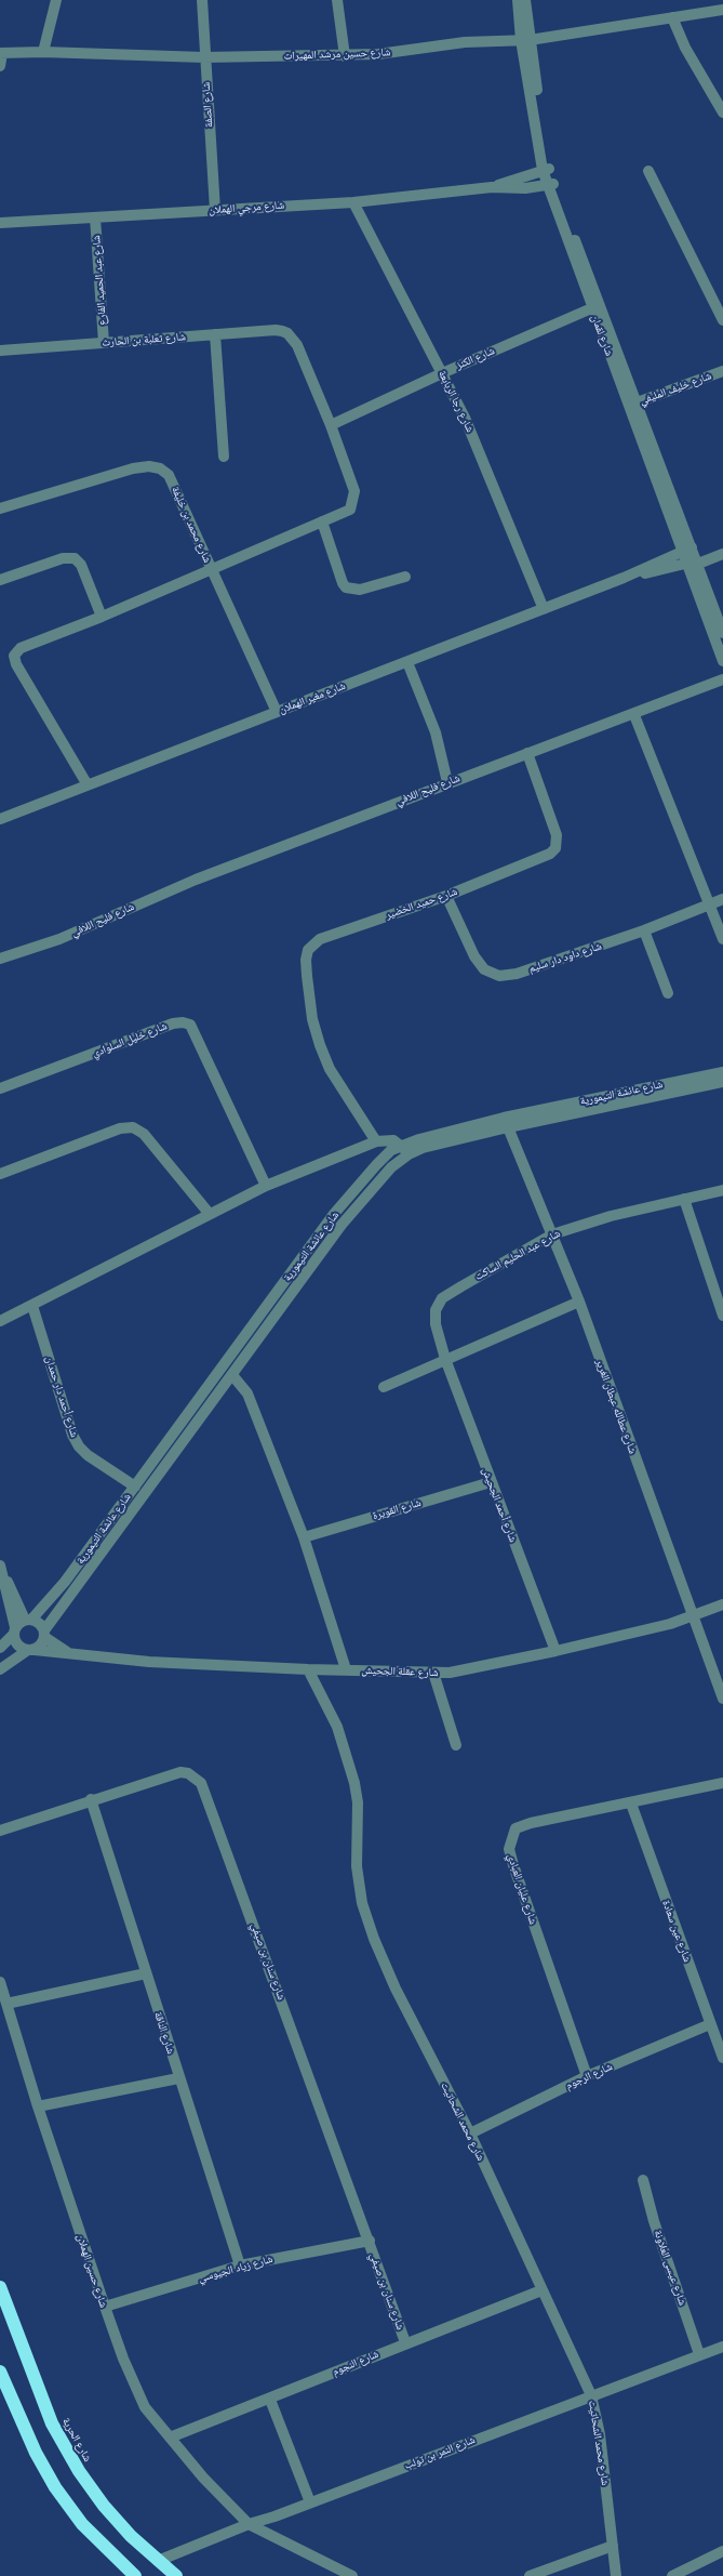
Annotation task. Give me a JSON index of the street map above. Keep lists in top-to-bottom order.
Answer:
{
  "streets": {
    "highway": ["شارع الحرية"],
    "street": [
      "شارع حسين مرشد المهيرات",
      "شارع الصفة",
      "شارع مرجي الهملان",
      "شارع عبد الحميد الفارع",
      "شارع لقمان",
      "شارع ثعلبة بن الحارث",
      "شارع الكنز",
      "شارع خليف المليفي",
      "شارع رجا الربابعة",
      "شارع محمد بن خليفة",
      "شارع مغير الهملان",
      "شارع فليح اللافي",
      "شارع حميد الخضير",
      "شارع داود دار سليم",
      "شارع خليل السلوادي",
      "شارع عائشة التيمورية",
      "شارع عبد الحليم الساكت",
      "شارع أحمد دار حمدان",
      "شارع عطالله عبطان الغرير",
      "شارع أحمد الجحيش",
      "شارع القويرة",
      "شارع عقلة الجحيش",
      "شارع عليان العبادي",
      "شارع عين سعادة",
      "شارع سنان بن صيفي",
      "شارع الناقة",
      "شارع الرجوم",
      "شارع محمد الشحاتيت",
      "شارع عيسى العلاونة",
      "شارع زياد الجيوسي",
      "شارع حسين الهملان",
      "شارع النجوم",
      "شارع النمر بن تولب"
    ]
  },
  "crossings": [
    ["شارع حسين مرشد المهيرات", "شارع الصفة"],
    ["شارع حسين مرشد المهيرات", "شارع لقمان"],
    ["شارع الصفة", "شارع مرجي الهملان"],
    ["شارع مرجي الهملان", "شارع عبد الحميد الفارع"],
    ["شارع مرجي الهملان", "شارع لقمان"],
    ["شارع مرجي الهملان", "شارع رجا الربابعة"],
    ["شارع عبد الحميد الفارع", "شارع ثعلبة بن الحارث"],
    ["شارع لقمان", "شارع الكنز"],
    ["شارع لقمان", "شارع خليف المليفي"],
    ["شارع لقمان", "شارع مغير الهملان"],
    ["شارع ثعلبة بن الحارث", "شارع الكنز"],
    ["شارع الكنز", "شارع رجا الربابعة"],
    ["شارع رجا الربابعة", "شارع مغير الهملان"],
    ["شارع محمد بن خليفة", "شارع مغير الهملان"],
    ["شارع فليح اللافي", "شارع حميد الخضير"],
    ["شارع حميد الخضير", "شارع داود دار سليم"],
    ["شارع عائشة التيمورية", "شارع أحمد دار حمدان"],
    ["شارع عائشة التيمورية", "شارع عطالله عبطان الغرير"],
    ["شارع عائشة التيمورية", "شارع عقلة الجحيش"],
    ["شارع عبد الحليم الساكت", "شارع عطالله عبطان الغرير"],
    ["شارع عبد الحليم الساكت", "شارع أحمد الجحيش"],
    ["شارع عطالله عبطان الغرير", "شارع عقلة الجحيش"],
    ["شارع أحمد الجحيش", "شارع القويرة"],
    ["شارع أحمد الجحيش", "شارع عقلة الجحيش"],
    ["شارع عقلة الجحيش", "شارع محمد الشحاتيت"],
    ["شارع عليان العبادي", "شارع عين سعادة"],
    ["شارع عليان العبادي", "شارع الرجوم"],
    ["شارع عين سعادة", "شارع الرجوم"],
    ["شارع سنان بن صيفي", "شارع الناقة"],
    ["شارع سنان بن صيفي", "شارع زياد الجيوسي"],
    ["شارع سنان بن صيفي", "شارع النجوم"],
    ["شارع الناقة", "شارع زياد الجيوسي"],
    ["شارع الرجوم", "شارع محمد الشحاتيت"],
    ["شارع محمد الشحاتيت", "شارع النجوم"],
    ["شارع محمد الشحاتيت", "شارع النمر بن تولب"],
    ["شارع عيسى العلاونة", "شارع النمر بن تولب"],
    ["شارع زياد الجيوسي", "شارع حسين الهملان"],
    ["شارع حسين الهملان", "شارع النجوم"],
    ["شارع حسين الهملان", "شارع النمر بن تولب"],
    ["شارع الحرية", "شارع النمر بن تولب"]
  ]
}
